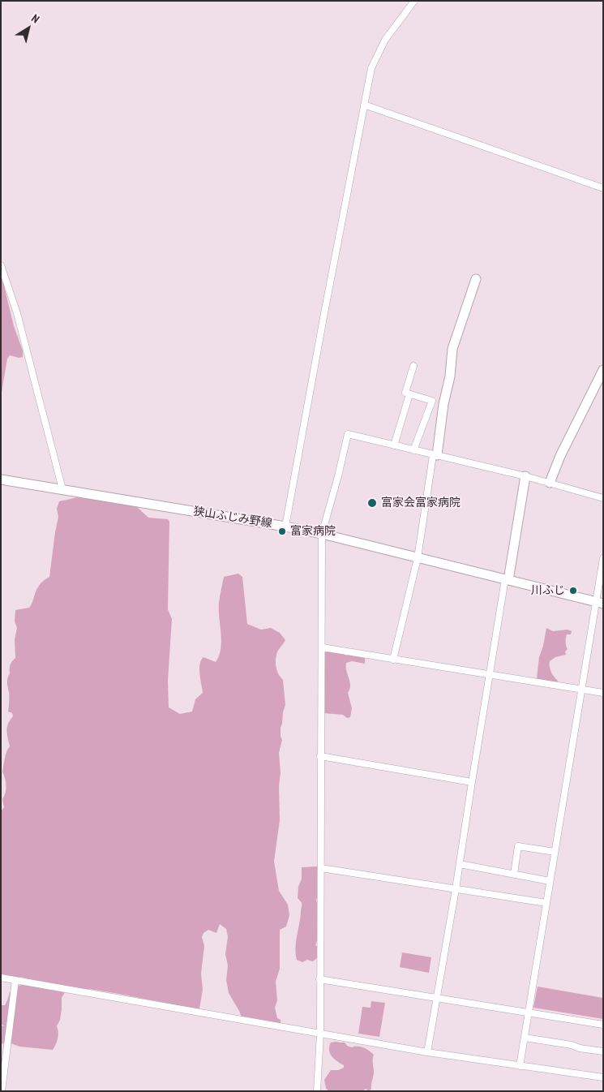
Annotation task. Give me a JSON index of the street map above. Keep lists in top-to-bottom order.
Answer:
{
  "streets": {
    "main road": ["狭山ふじみ野線"]
  },
  "places": ["富家会富家病院", "富家病院", "川ふじ"],
  "north": "top right"
}
